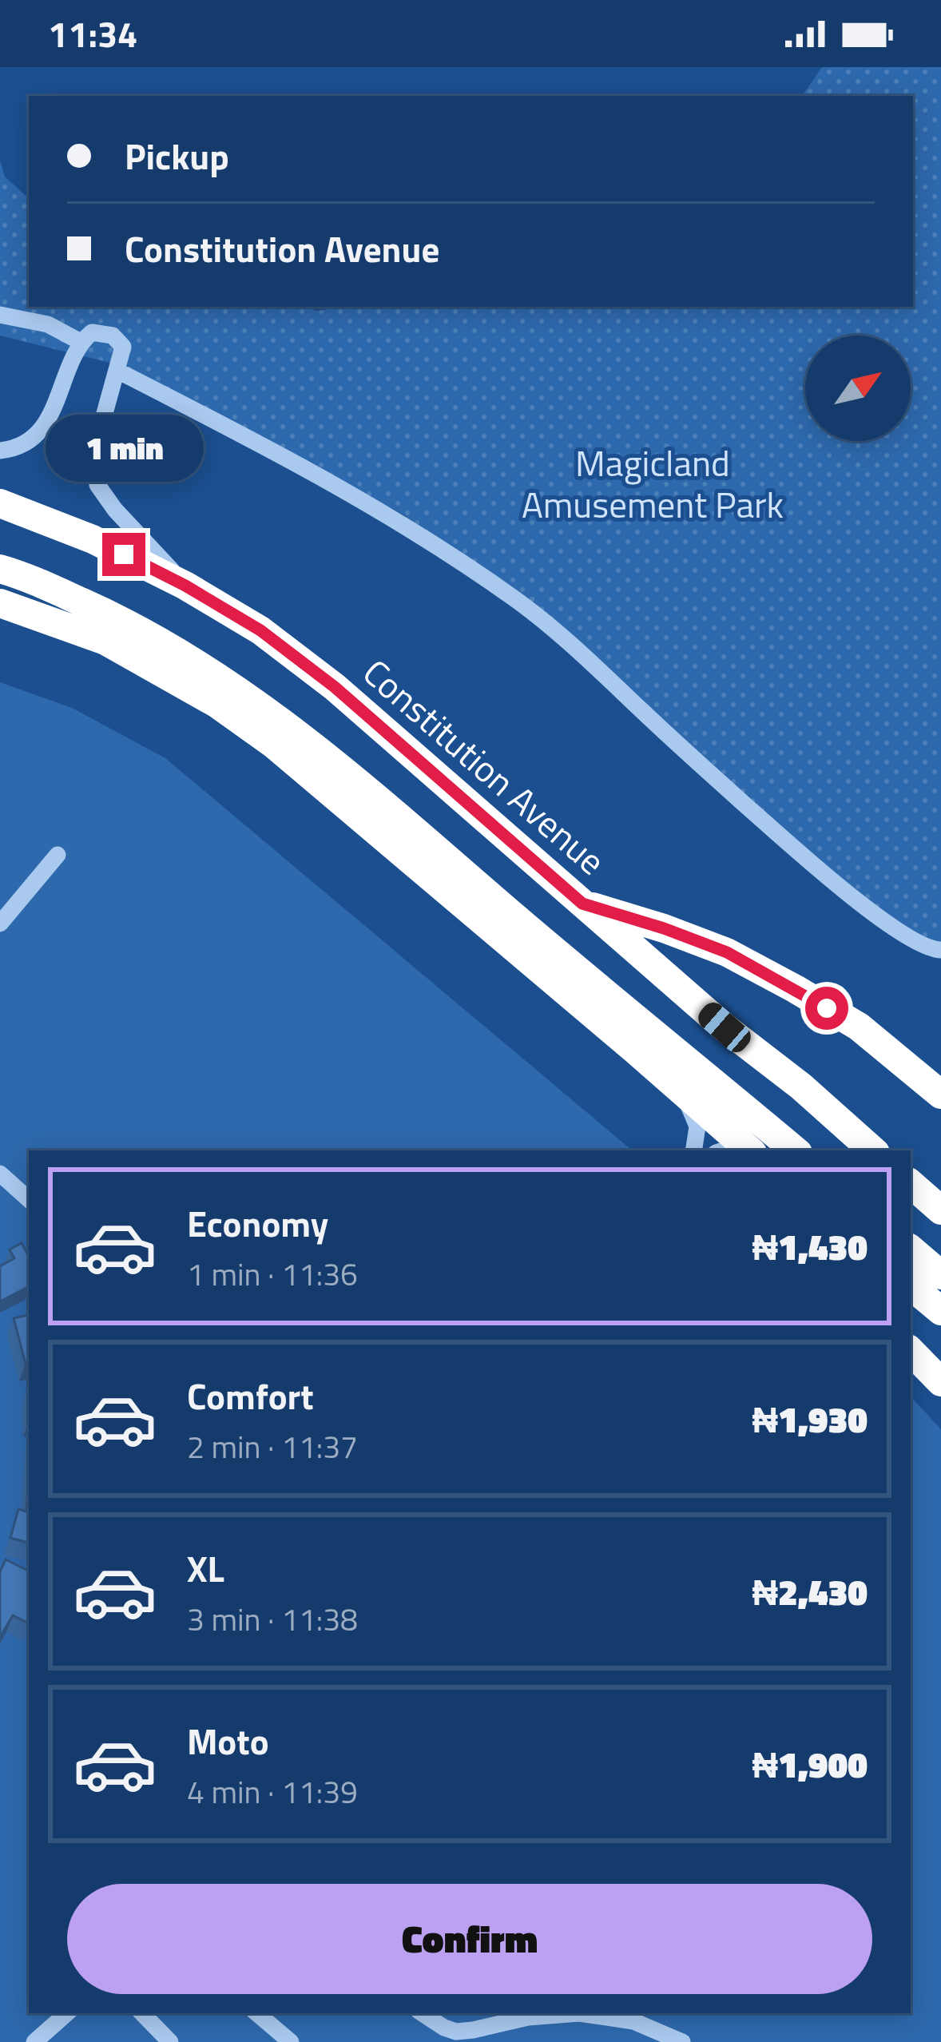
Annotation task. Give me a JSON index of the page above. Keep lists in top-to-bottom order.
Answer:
{
  "streets": {
    "highway": ["Constitution Avenue"]
  },
  "parks": ["Magicland Amusement Park"],
  "north": "top right",
  "page": {
    "status": "11:34",
    "banner": ["Pickup", "Constitution Avenue"],
    "bubble": "1 min",
    "list": [
      {
        "name": "Economy",
        "note": "1 min · 11:36",
        "value": "₦1,430"
      },
      {
        "name": "Comfort",
        "note": "2 min · 11:37",
        "value": "₦1,930"
      },
      {
        "name": "XL",
        "note": "3 min · 11:38",
        "value": "₦2,430"
      },
      {
        "name": "Moto",
        "note": "4 min · 11:39",
        "value": "₦1,900"
      }
    ],
    "buttons": "Confirm"
  }
}
